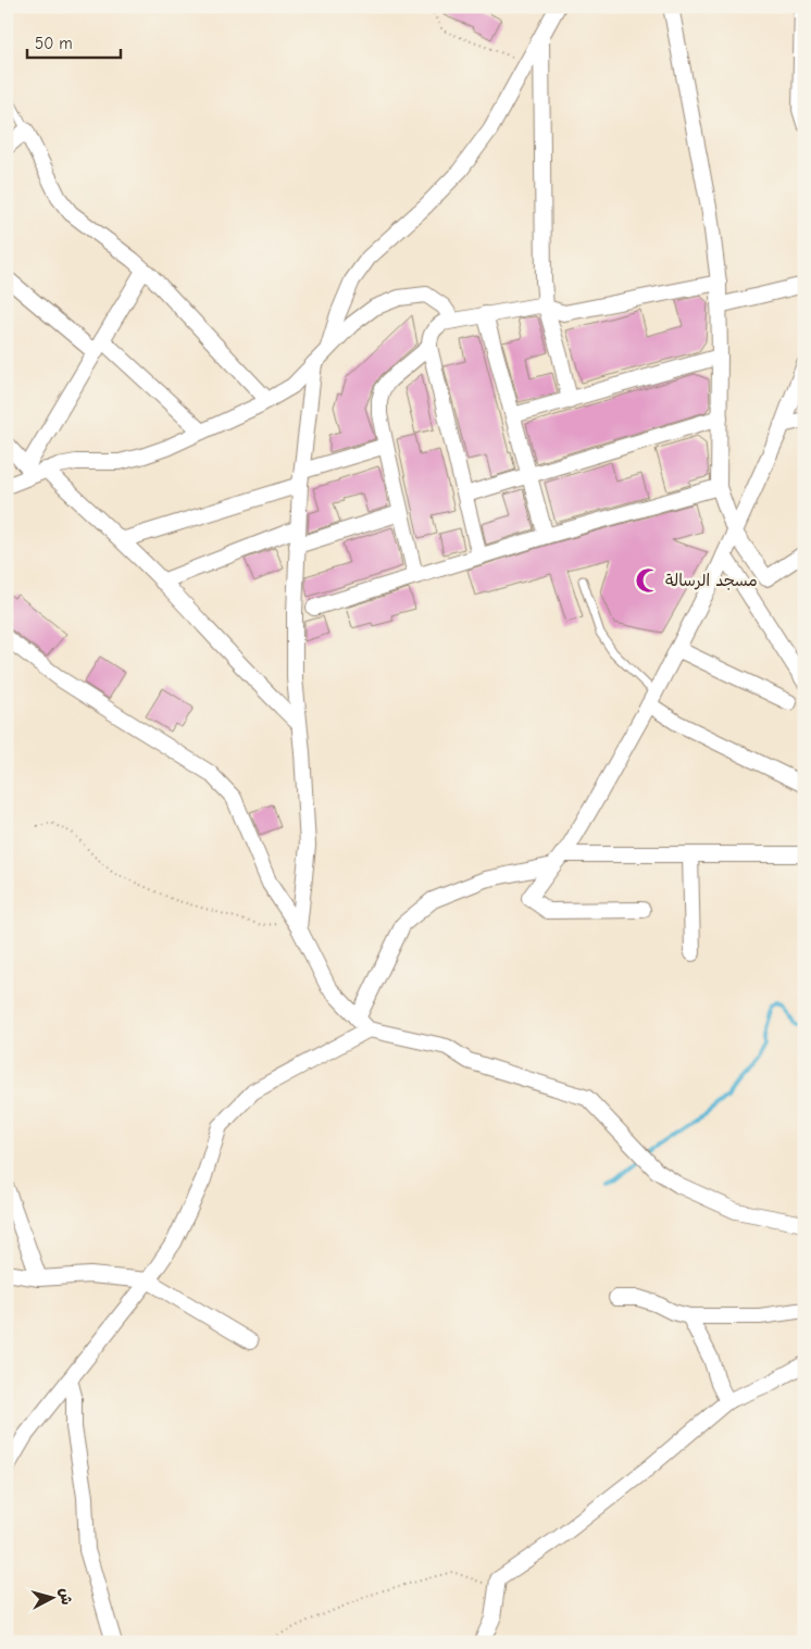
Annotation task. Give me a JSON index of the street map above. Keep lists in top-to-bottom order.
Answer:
{
  "places": {
    "mosque": ["مسجد الرسالة"]
  },
  "scale_bar": "50 m",
  "north": "right"
}
